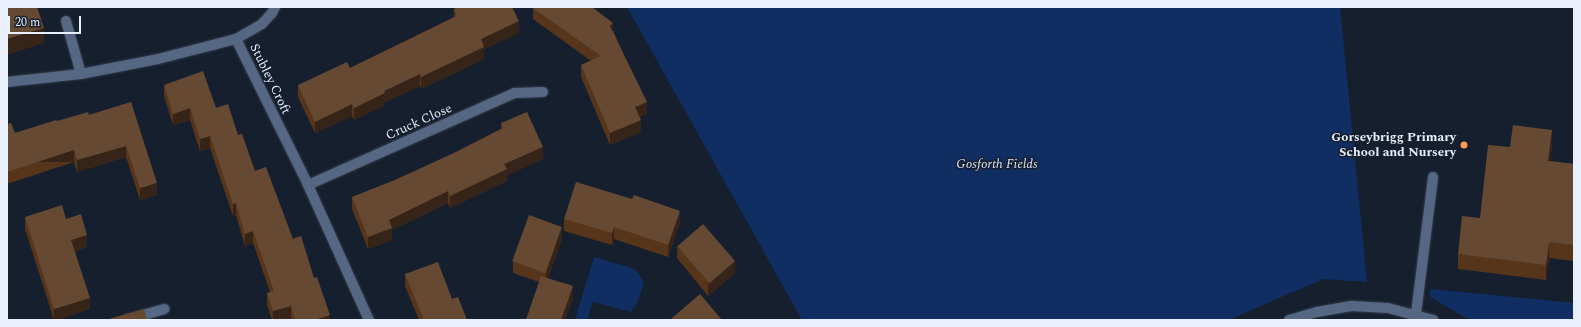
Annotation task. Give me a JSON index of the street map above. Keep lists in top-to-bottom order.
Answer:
{
  "streets": {
    "street": ["Stubley Croft", "Cruck Close"]
  },
  "crossings": [
    ["Stubley Croft", "Cruck Close"]
  ],
  "parks": ["Gosforth Fields"],
  "places": ["Gorseybrigg Primary School and Nursery"],
  "scale_bar": "20 m"
}
